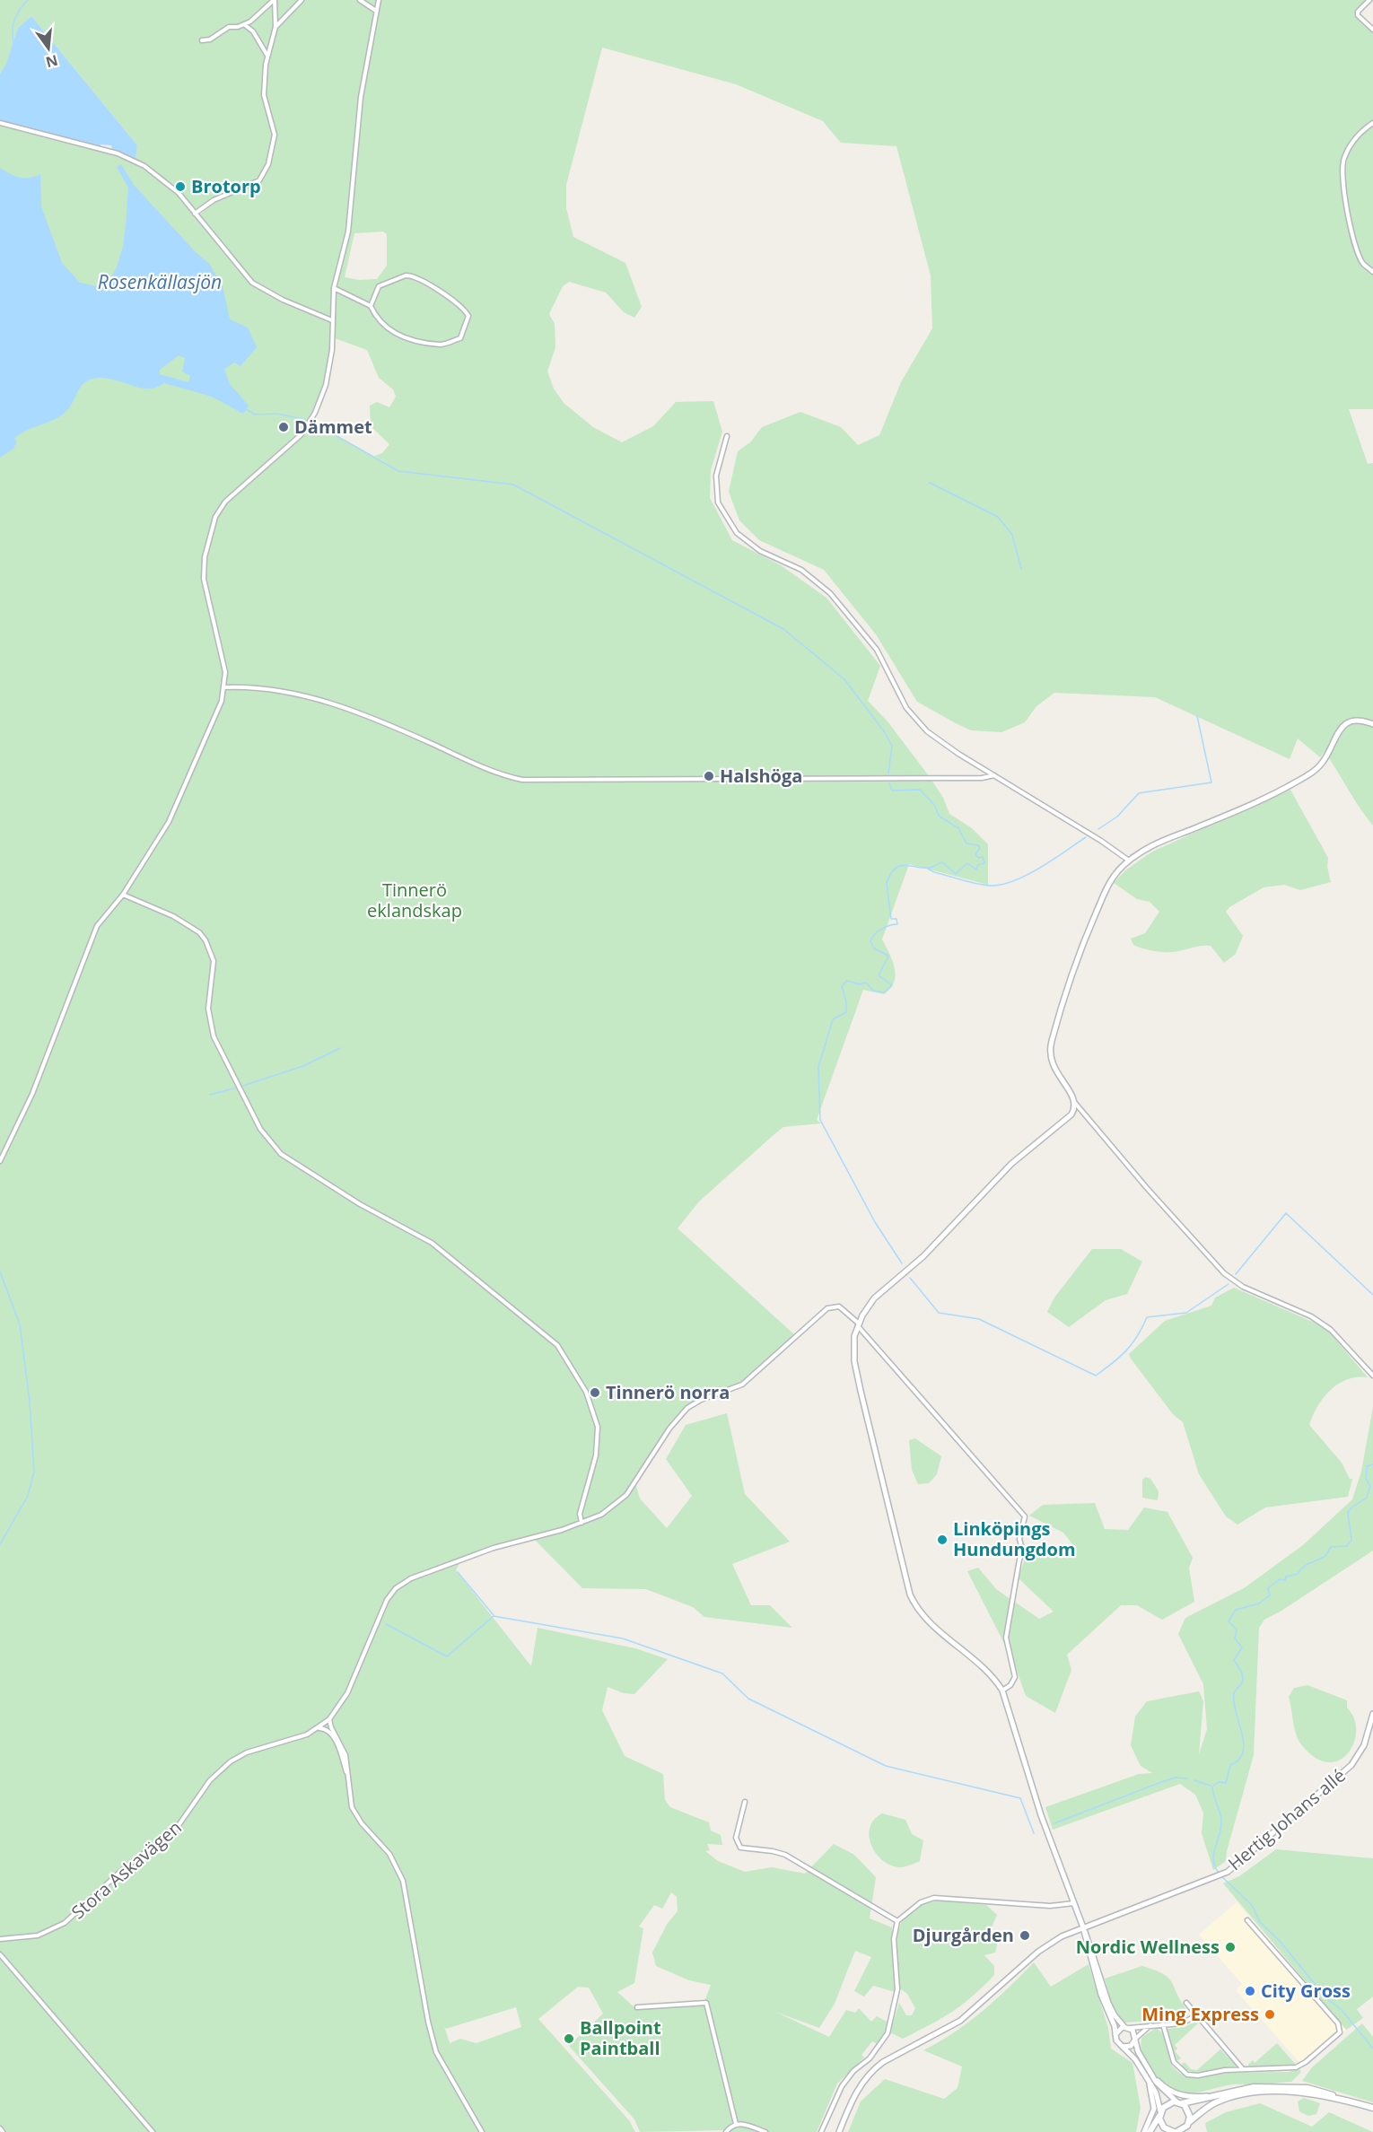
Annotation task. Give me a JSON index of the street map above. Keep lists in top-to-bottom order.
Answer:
{
  "streets": {
    "street": ["Hertig Johans allé", "Stora Askavägen"]
  },
  "water": ["Rosenkällasjön"],
  "parks": ["Tinnerö eklandskap"],
  "places": [
    "Brotorp",
    "Dämmet",
    "Halshöga",
    "Tinnerö norra",
    "Linköpings Hundungdom",
    "Djurgården",
    "Nordic Wellness",
    "City Gross",
    "Ming Express",
    "Ballpoint Paintball"
  ],
  "north": "bottom"
}
